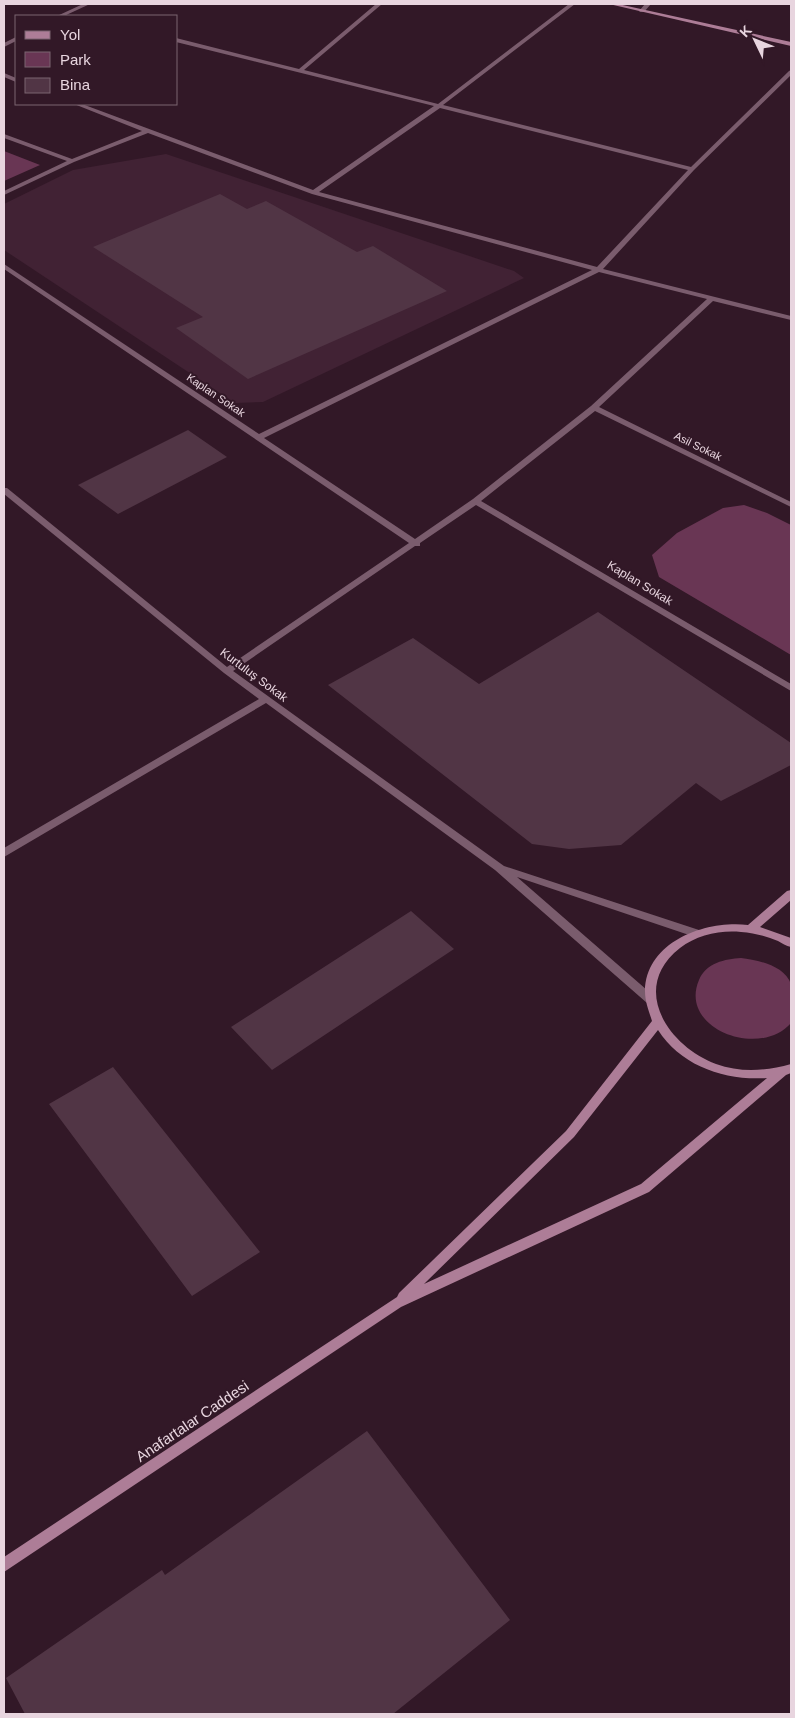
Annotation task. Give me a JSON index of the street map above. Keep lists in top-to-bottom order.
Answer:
{
  "streets": {
    "main road": ["Anafartalar Caddesi"],
    "street": ["Kaplan Sokak", "Asil Sokak", "Kurtuluş Sokak"]
  },
  "legend": ["Yol", "Park", "Bina"],
  "north": "top left"
}
